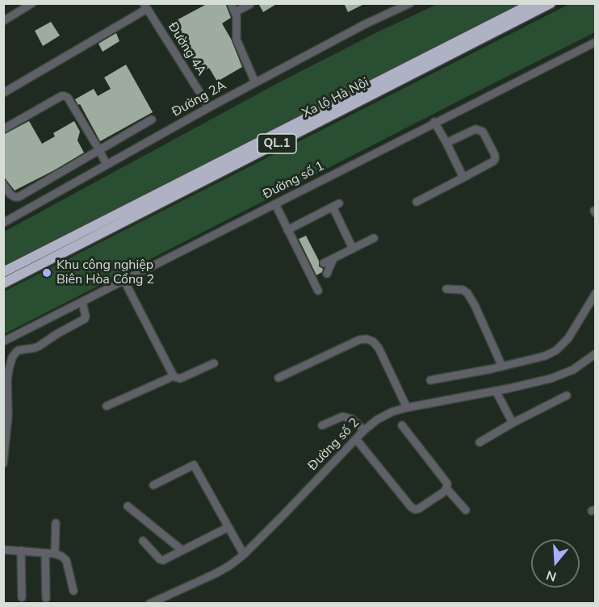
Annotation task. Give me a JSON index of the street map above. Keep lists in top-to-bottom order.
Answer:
{
  "streets": {
    "highway": ["Xa lộ Hà Nội", "QL.1"],
    "street": [
      "Đường 4A",
      "Đường 2A",
      "Đường số 1",
      "Đường số 2"
    ]
  },
  "crossings": [
    ["Đường 4A", "Đường 2A"]
  ],
  "places": ["Khu công nghiệp Biên Hòa Cổng 2"],
  "north": "bottom"
}
